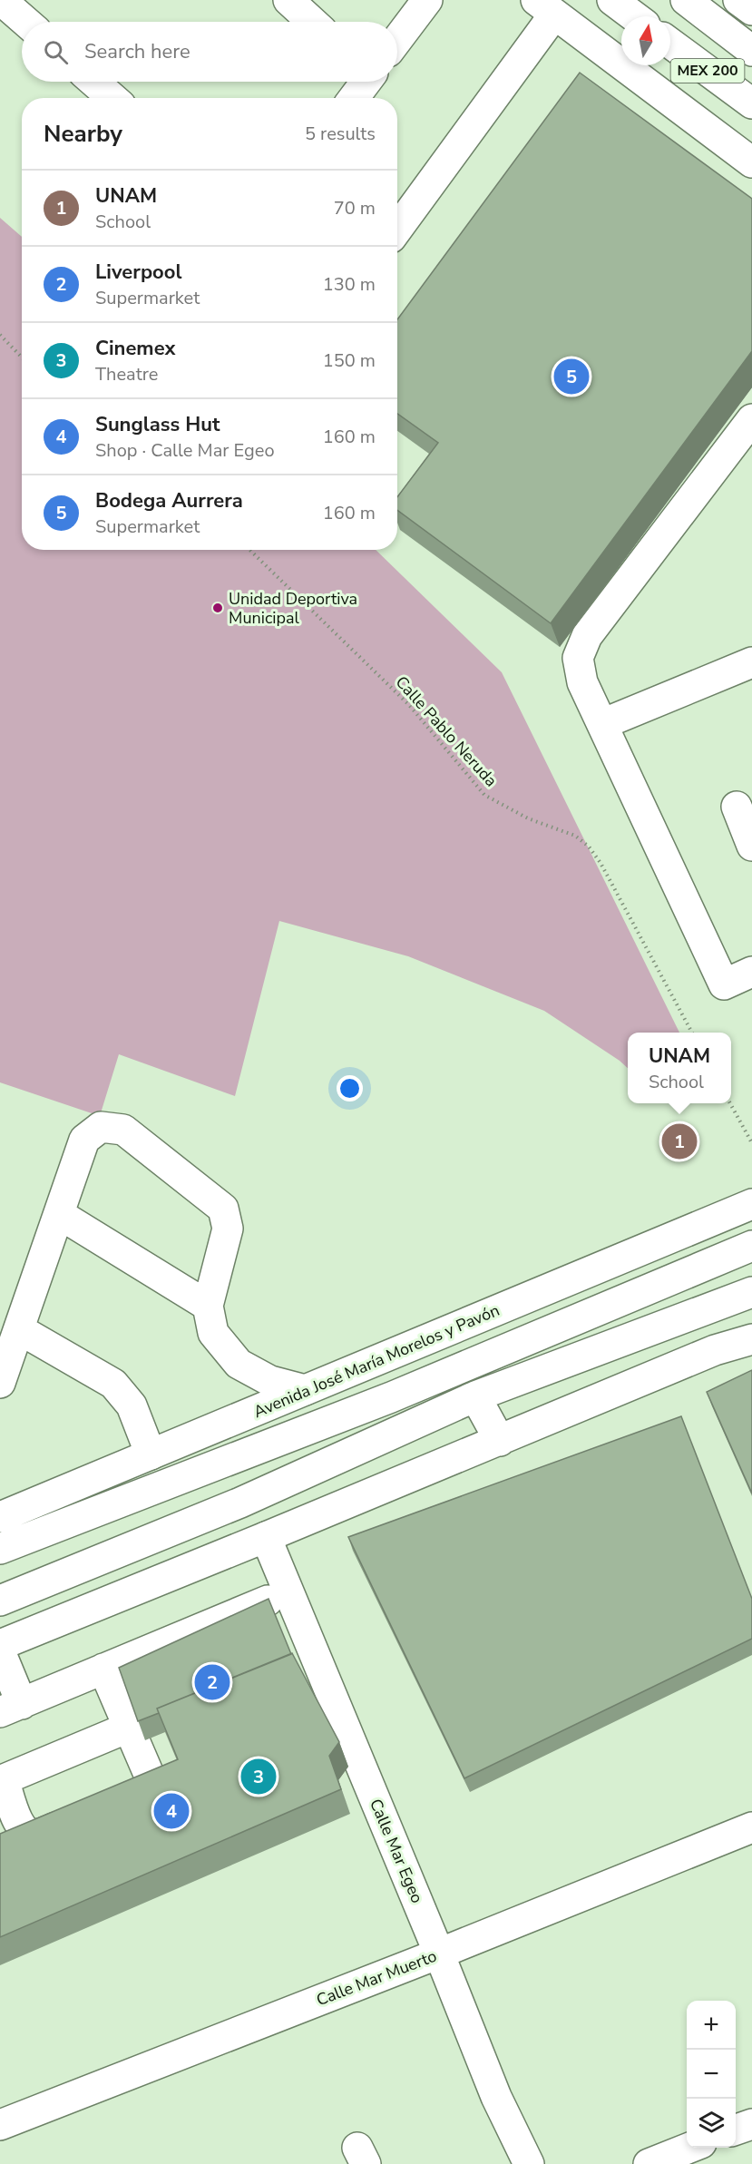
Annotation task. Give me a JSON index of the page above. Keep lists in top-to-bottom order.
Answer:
{
  "streets": {
    "main road": [
      "MEX 200",
      "Avenida José María Morelos y Pavón",
      "Calle Mar Egeo",
      "Calle Mar Muerto"
    ],
    "path": ["Calle Pablo Neruda"]
  },
  "crossings": [
    ["Calle Mar Egeo", "Calle Mar Muerto"]
  ],
  "places": ["Unidad Deportiva Municipal"],
  "north": "top",
  "page": {
    "search": "Search here",
    "heading": ["Nearby", "5 results"],
    "list": [
      {
        "mark": "1",
        "name": "UNAM",
        "note": "School",
        "value": "70 m"
      },
      {
        "mark": "2",
        "name": "Liverpool",
        "note": "Supermarket",
        "value": "130 m"
      },
      {
        "mark": "3",
        "name": "Cinemex",
        "note": "Theatre",
        "value": "150 m"
      },
      {
        "mark": "4",
        "name": "Sunglass Hut",
        "note": "Shop · Calle Mar Egeo",
        "value": "160 m"
      },
      {
        "mark": "5",
        "name": "Bodega Aurrera",
        "note": "Supermarket",
        "value": "160 m"
      }
    ],
    "pins": [
      "5",
      "1",
      "2",
      "3",
      "4"
    ],
    "popup": ["UNAM", "School"],
    "map_buttons": ["+", "−"]
  }
}
